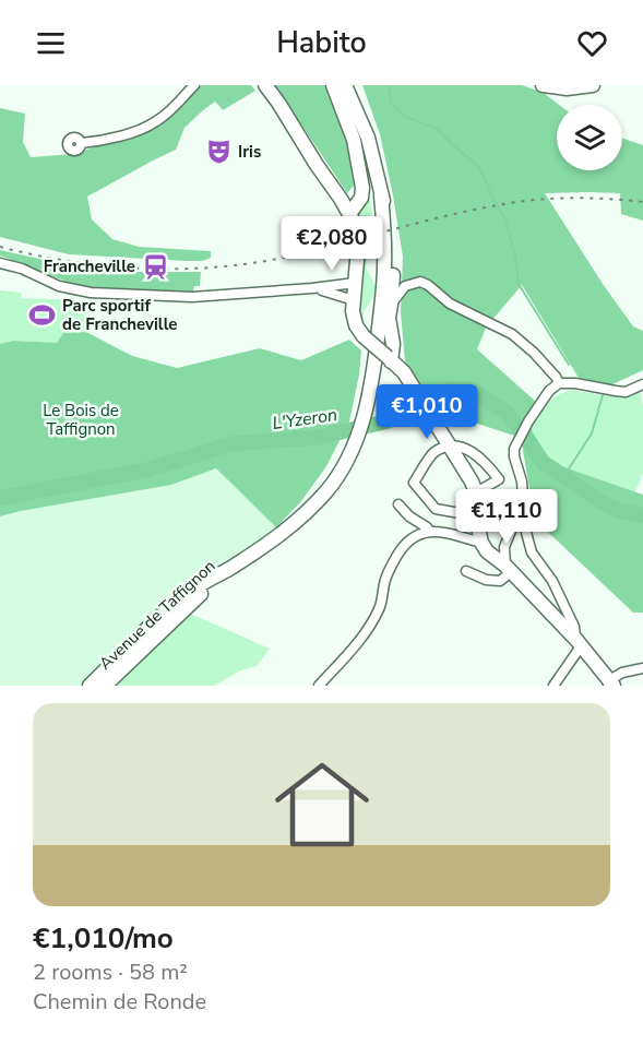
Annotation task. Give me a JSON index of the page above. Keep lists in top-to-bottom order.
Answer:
{
  "streets": {
    "street": ["Avenue de Taffignon"]
  },
  "water": ["L'Yzeron"],
  "parks": ["Le Bois de Taffignon"],
  "places": {
    "theatre": ["Iris"],
    "station": ["Francheville"],
    "sports": ["Parc sportif de Francheville"]
  },
  "page": {
    "header": "Habito",
    "price": ["€2,080", "€1,010", "€1,110"],
    "list": [
      {
        "name": "€1,010/mo",
        "note": "2 rooms · 58 m² · Chemin de Ronde"
      }
    ]
  }
}
